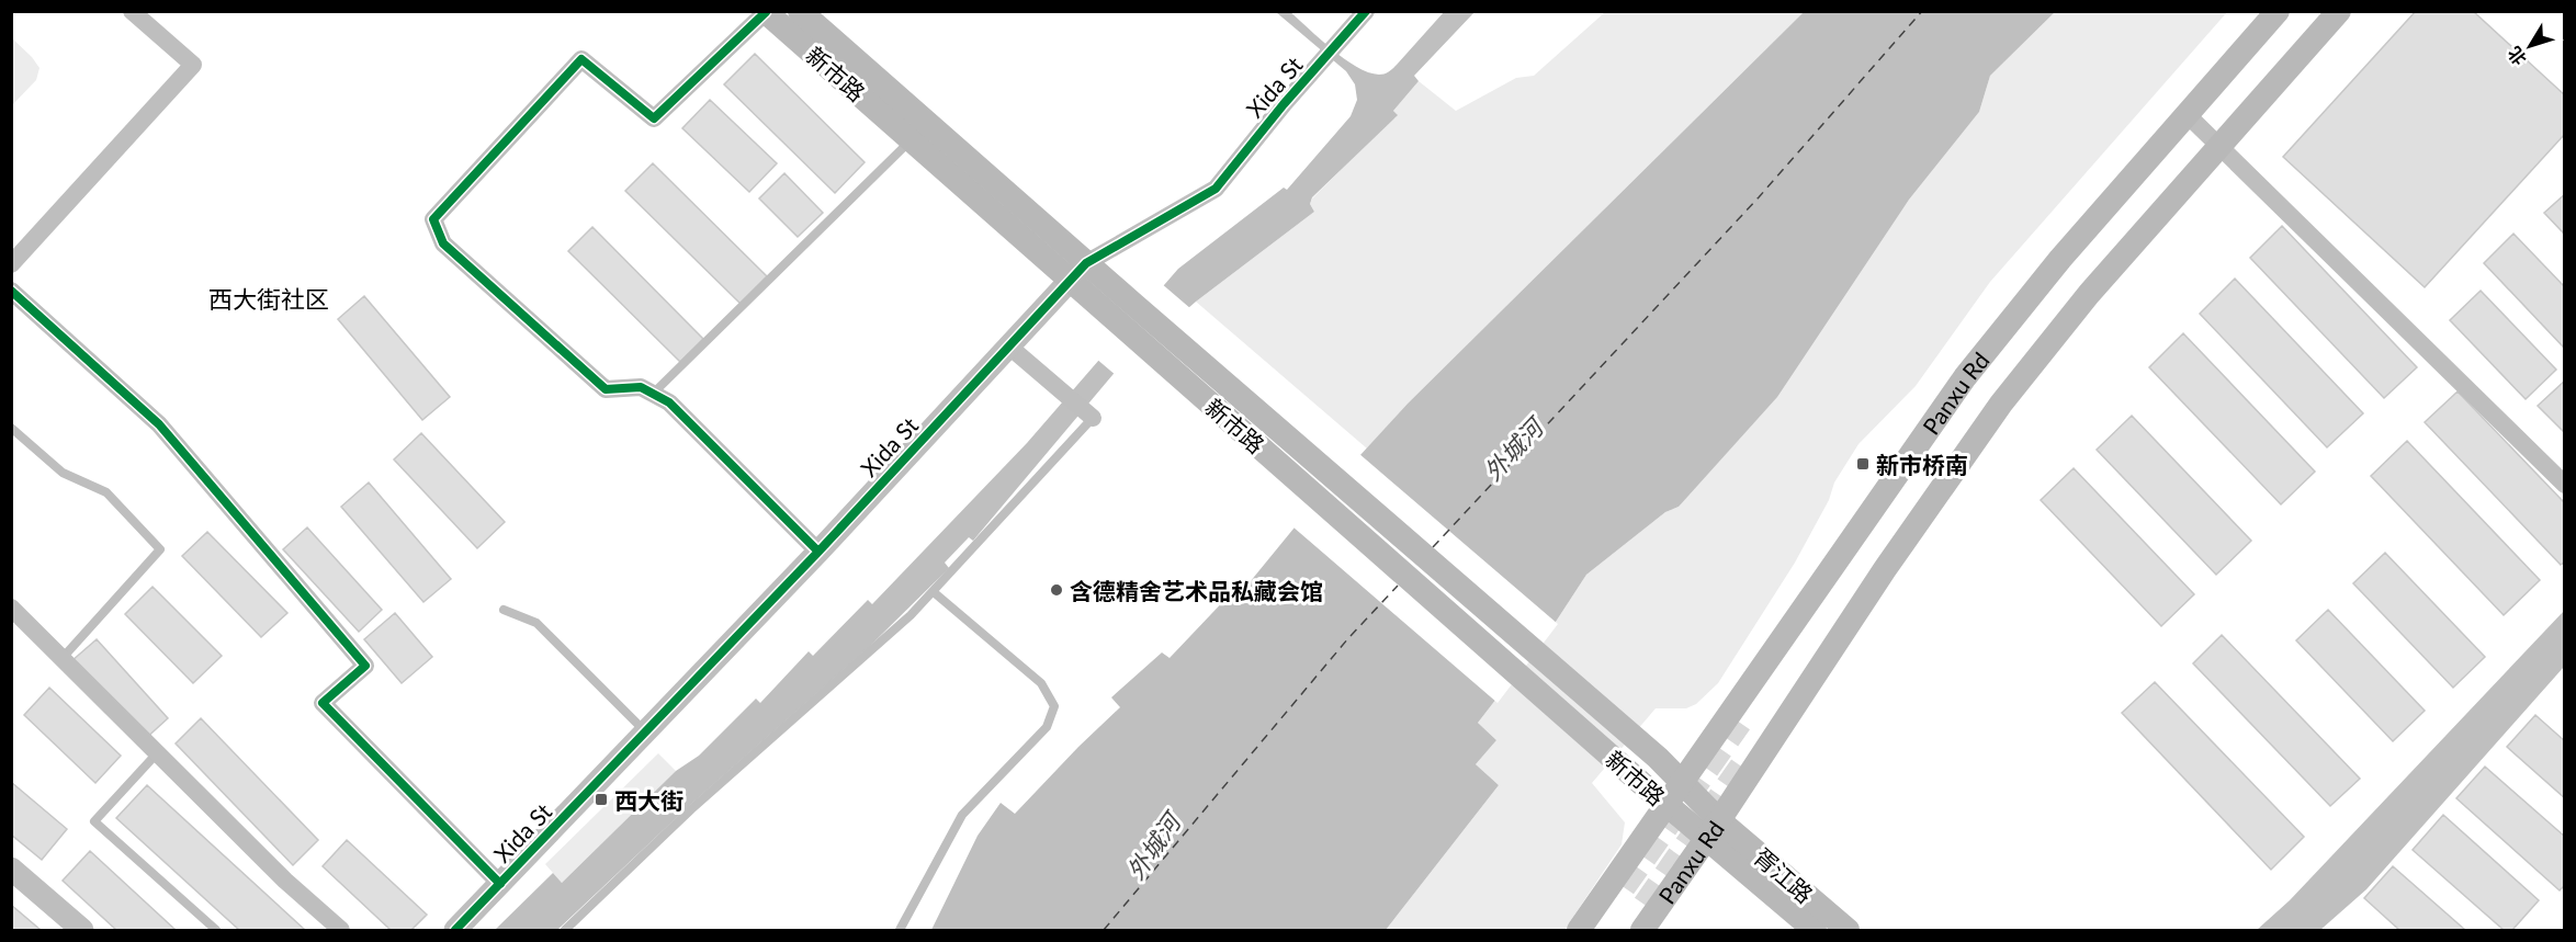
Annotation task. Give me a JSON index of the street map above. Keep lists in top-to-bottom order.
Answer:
{
  "streets": {
    "main road": ["新市路", "Panxu Rd", "胥江路"],
    "street": ["Xida St"]
  },
  "crossings": [
    ["新市路", "Xida St"],
    ["新市路", "Panxu Rd"],
    ["新市路", "胥江路"],
    ["Panxu Rd", "胥江路"]
  ],
  "districts": ["西大街社区"],
  "water": ["外城河"],
  "places": {
    "transit": ["新市桥南", "西大街"],
    "other": ["含德精舍艺术品私藏会馆"]
  },
  "north": "bottom left"
}
